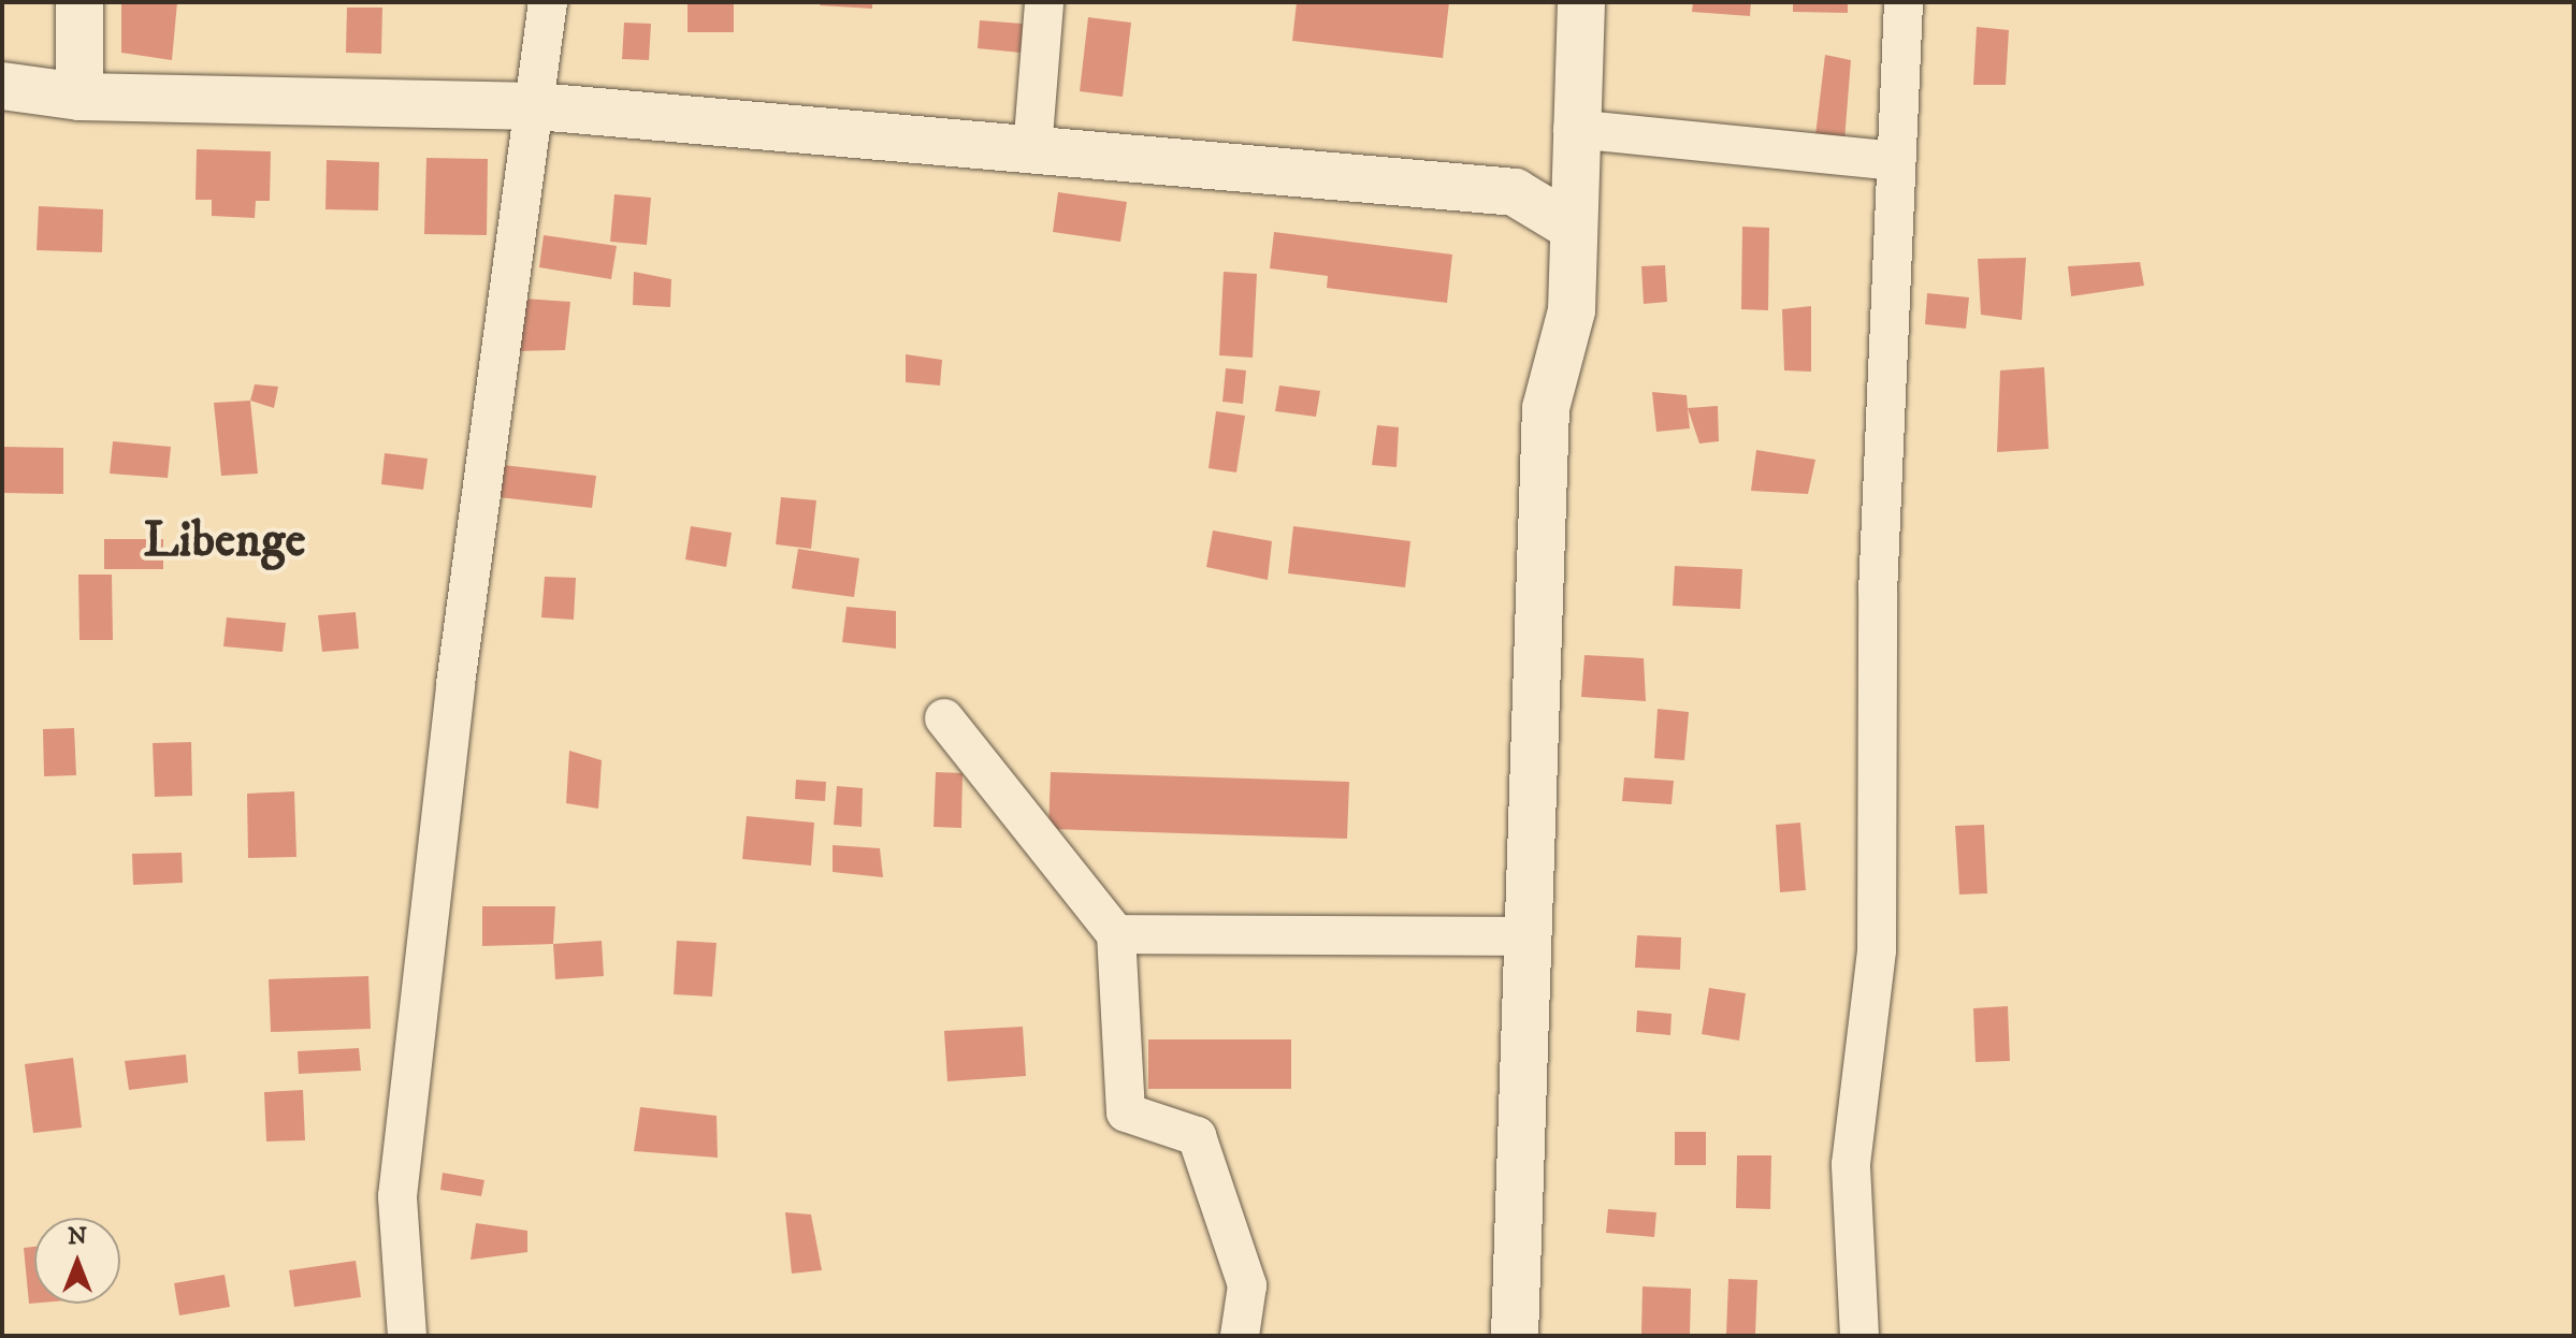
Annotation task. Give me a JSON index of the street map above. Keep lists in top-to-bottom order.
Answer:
{
  "districts": ["Libenge"],
  "north": "top"
}
